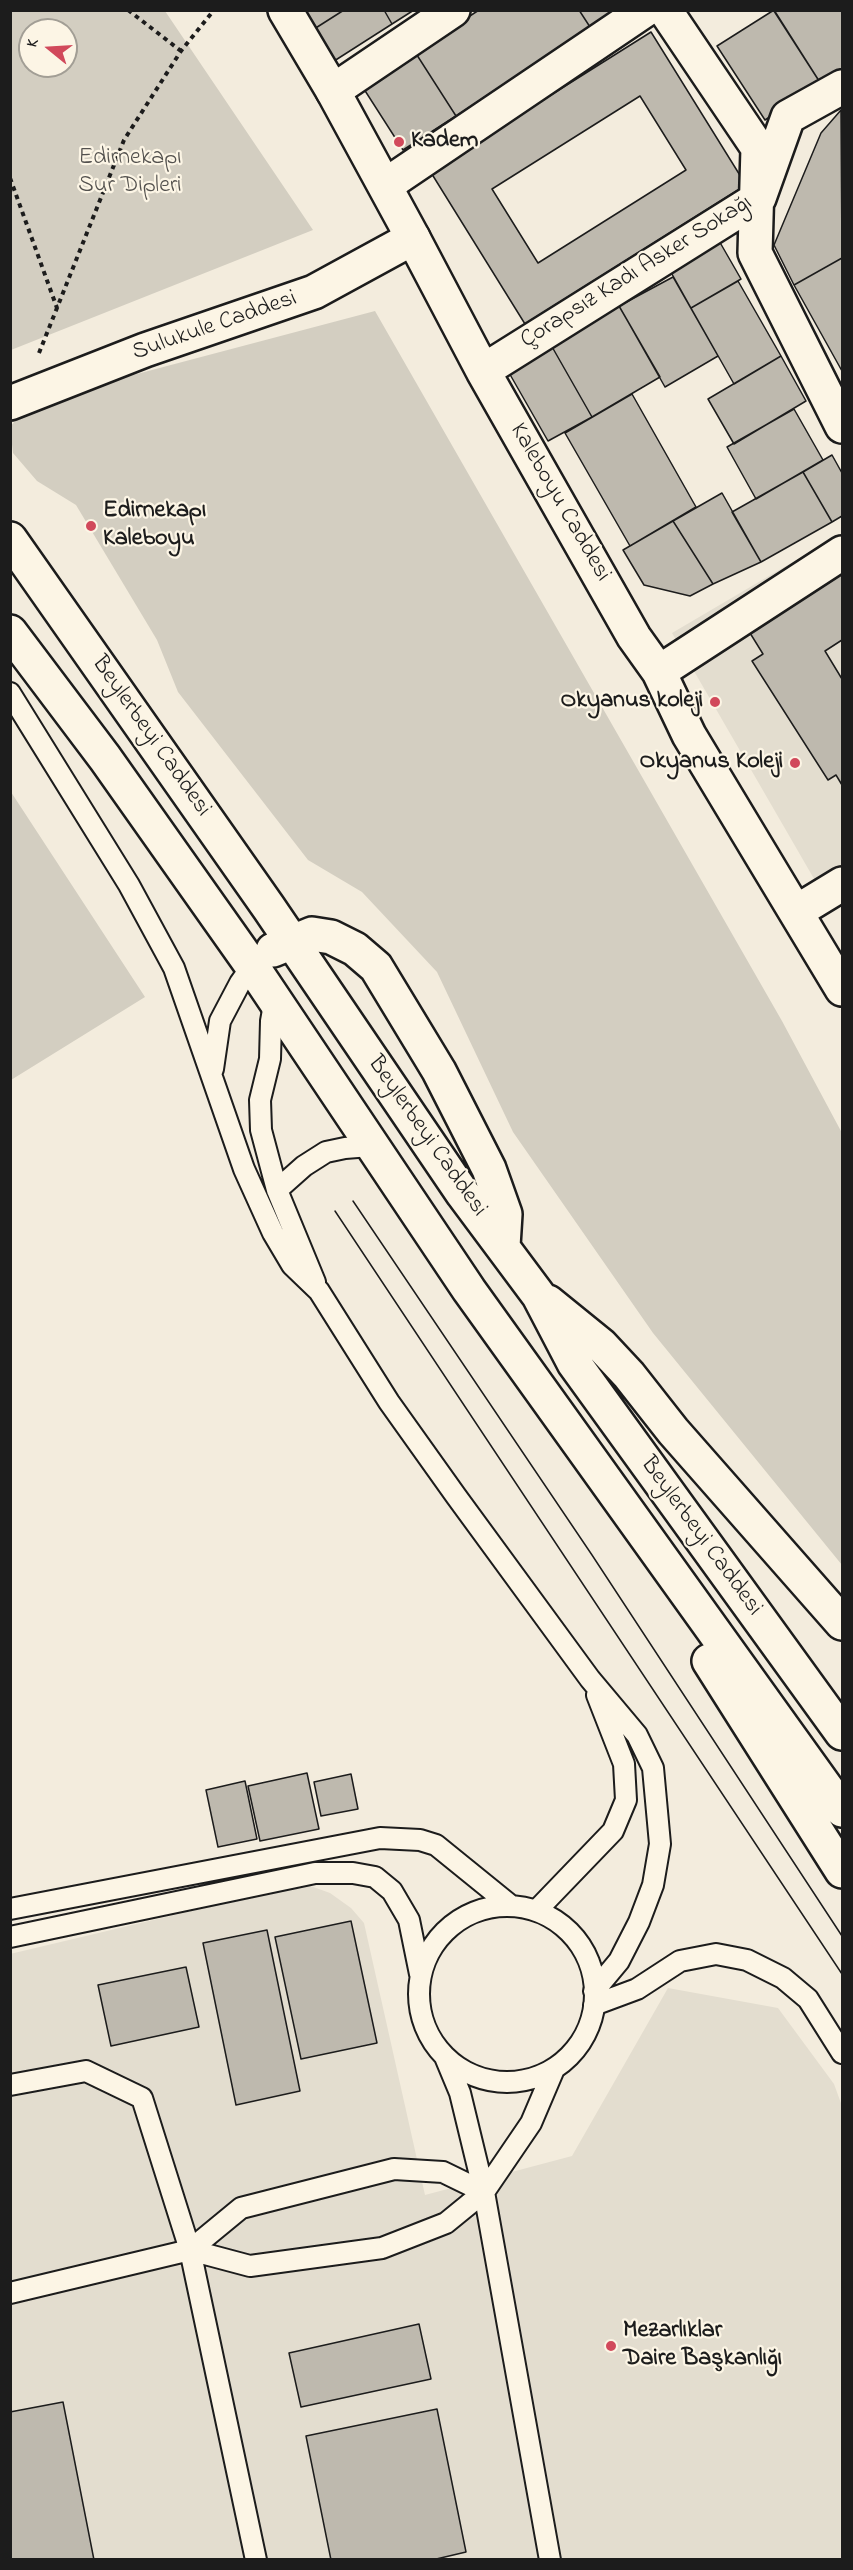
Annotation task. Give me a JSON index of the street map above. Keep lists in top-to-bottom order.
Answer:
{
  "streets": {
    "main road": [
      "Çorapsız Kadı Asker Sokağı",
      "Sulukule Caddesi",
      "Kaleboyu Caddesi",
      "Beylerbeyi Caddesi"
    ]
  },
  "crossings": [
    ["Çorapsız Kadı Asker Sokağı", "Kaleboyu Caddesi"],
    ["Sulukule Caddesi", "Kaleboyu Caddesi"]
  ],
  "parks": ["Edirnekapı Sur Dipleri"],
  "places": [
    "Kadem",
    "Edirnekapı Kaleboyu",
    "Okyanus koleji",
    "Okyanus Koleji",
    "Mezarlıklar Daire Başkanlığı"
  ],
  "north": "left"
}
